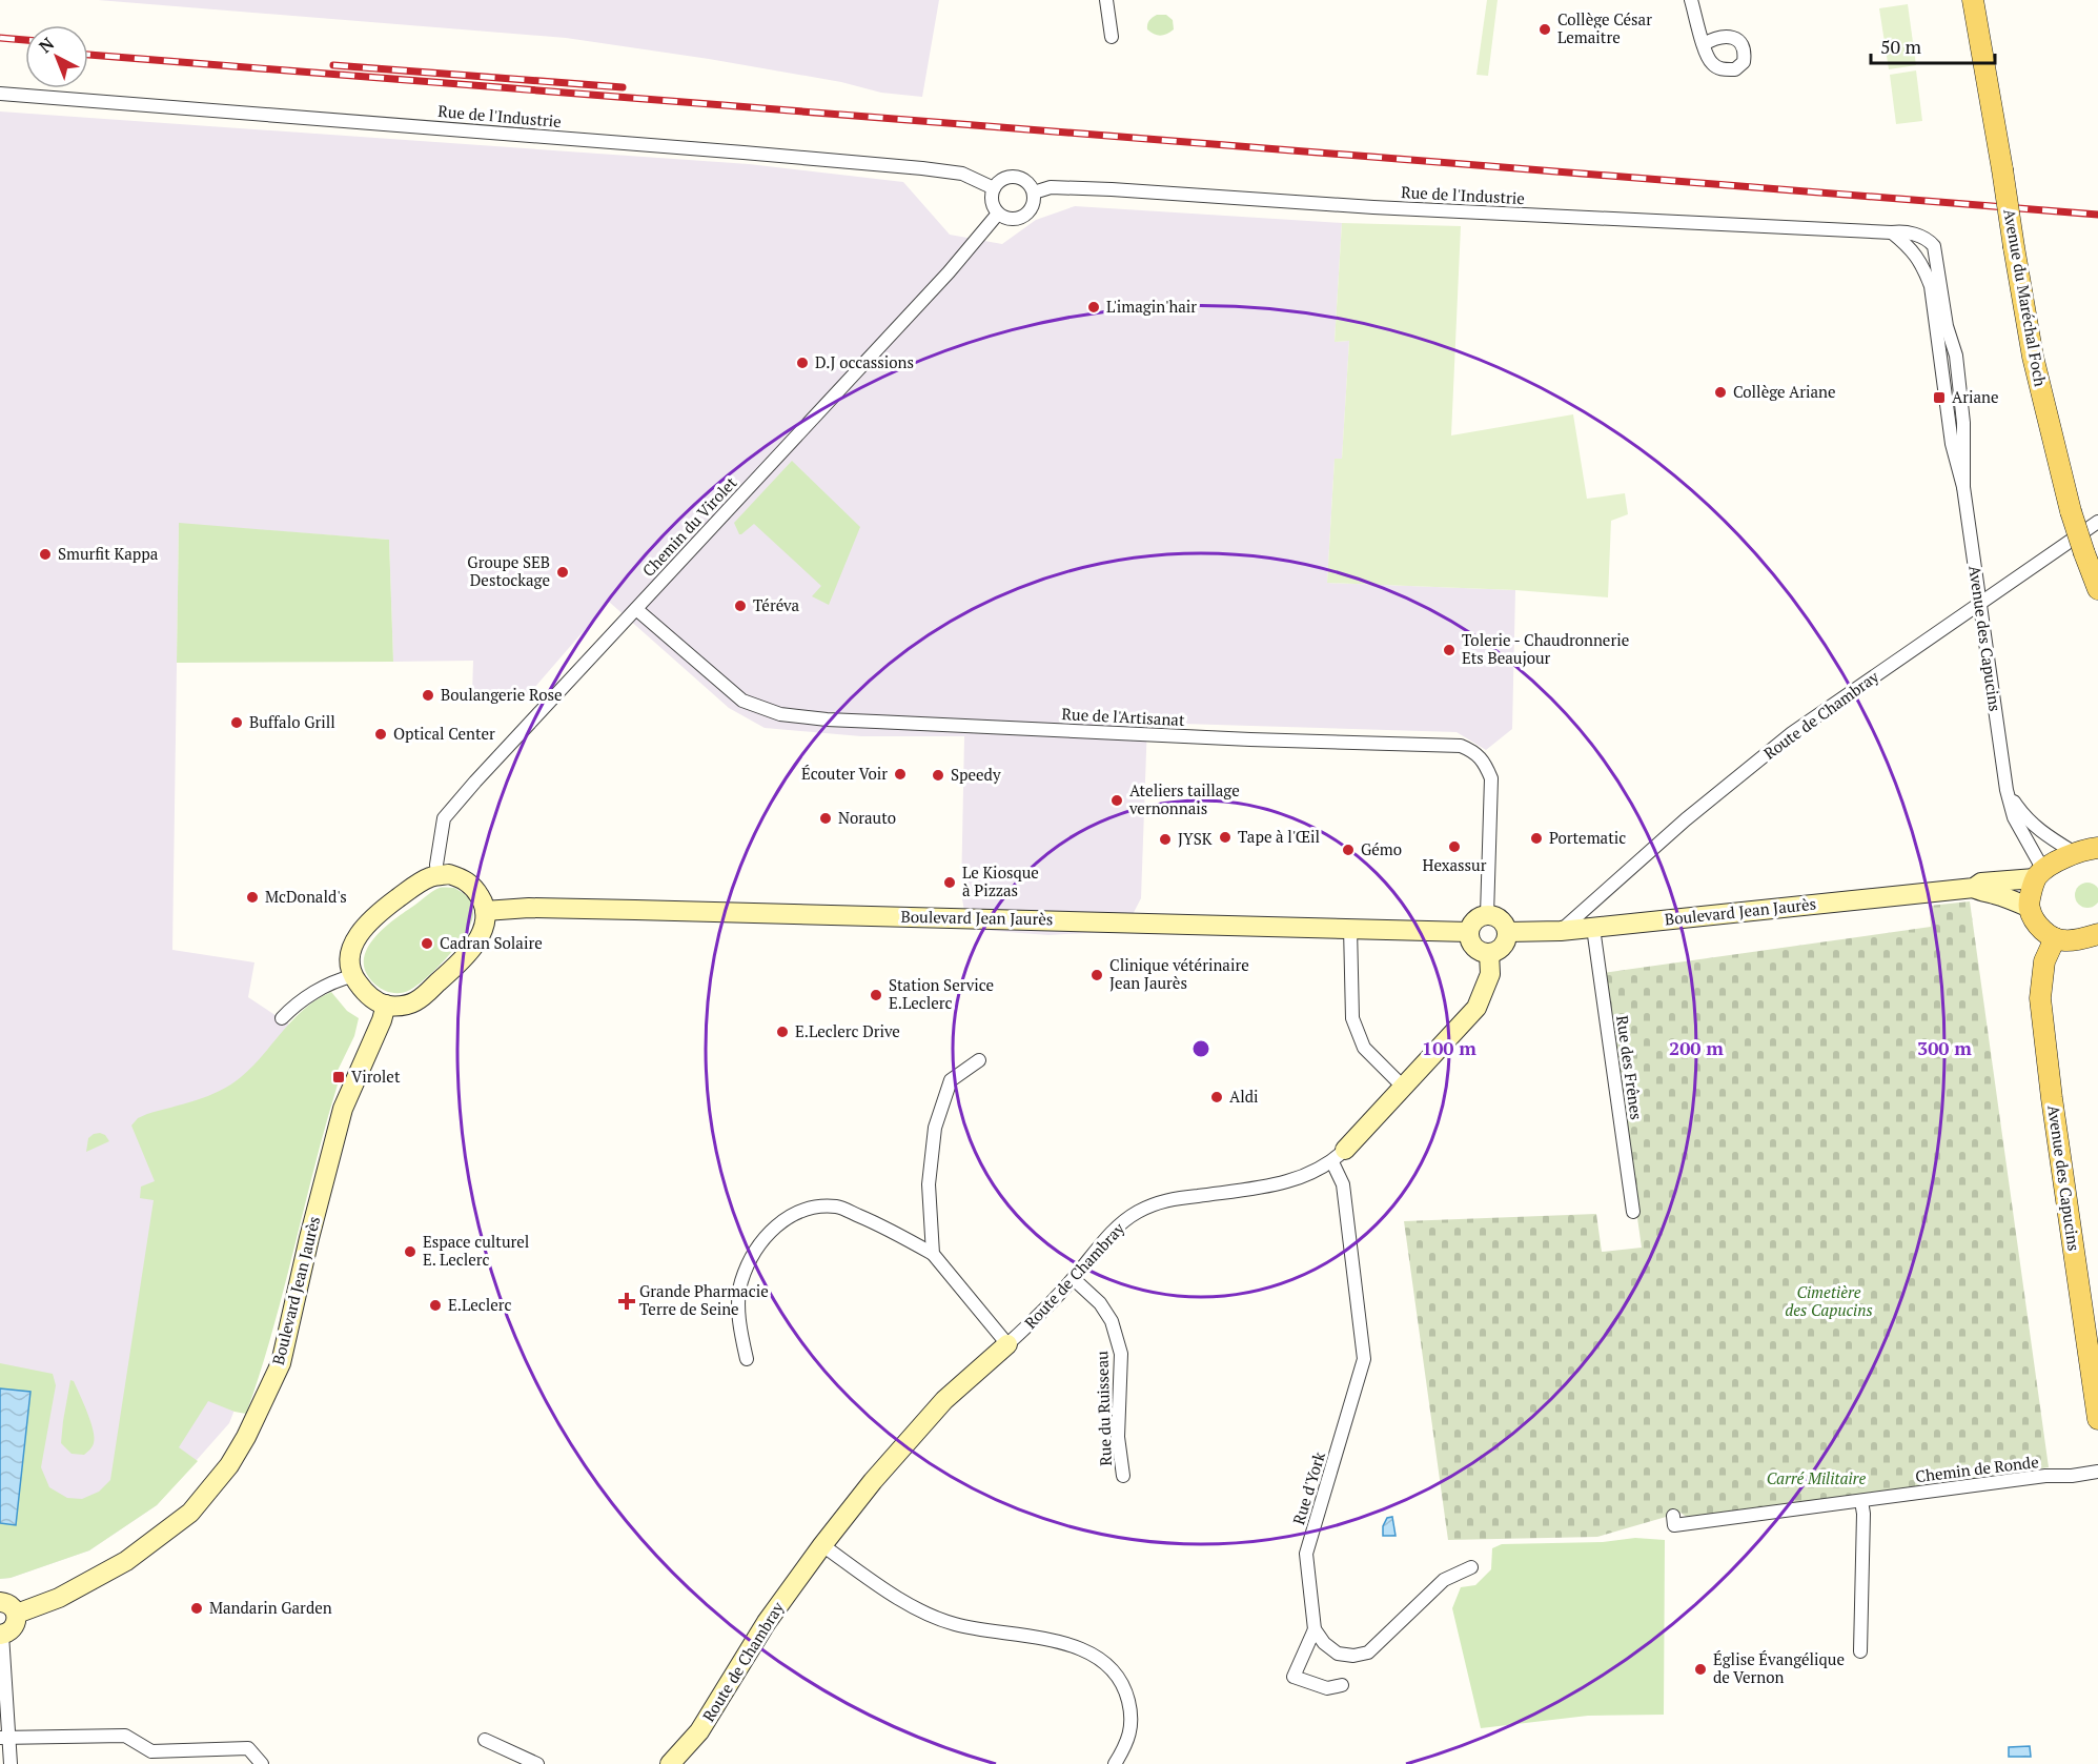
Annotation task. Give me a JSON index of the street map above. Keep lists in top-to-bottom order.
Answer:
{
  "streets": {
    "main road": [
      "Avenue du Maréchal Foch",
      "Avenue des Capucins",
      "Route de Chambray",
      "Boulevard Jean Jaurès"
    ],
    "street": [
      "Rue de l'Industrie",
      "Chemin du Virolet",
      "Rue de l'Artisanat",
      "Rue des Frênes",
      "Rue du Ruisseau",
      "Chemin de Ronde",
      "Rue d'York"
    ]
  },
  "crossings": [
    ["Rue de l'Industrie", "Chemin du Virolet"],
    ["Rue de l'Industrie", "Avenue des Capucins"],
    ["Chemin du Virolet", "Rue de l'Artisanat"],
    ["Chemin du Virolet", "Boulevard Jean Jaurès"],
    ["Avenue des Capucins", "Route de Chambray"],
    ["Avenue des Capucins", "Boulevard Jean Jaurès"],
    ["Route de Chambray", "Rue de l'Artisanat"],
    ["Route de Chambray", "Boulevard Jean Jaurès"],
    ["Route de Chambray", "Rue du Ruisseau"],
    ["Route de Chambray", "Rue d'York"],
    ["Rue de l'Artisanat", "Boulevard Jean Jaurès"],
    ["Boulevard Jean Jaurès", "Rue des Frênes"]
  ],
  "parks": ["Cimetière des Capucins", "Carré Militaire"],
  "places": {
    "other": [
      "Collège César Lemaitre",
      "L'imagin'hair",
      "D.J occassions",
      "Collège Ariane",
      "Smurfit Kappa",
      "Groupe SEB Destockage",
      "Téréva",
      "Tolerie - Chaudronnerie Ets Beaujour",
      "Boulangerie Rose",
      "Buffalo Grill",
      "Optical Center",
      "Écouter Voir",
      "Speedy",
      "Ateliers taillage vernonnais",
      "Norauto",
      "Tape à l'Œil",
      "Portematic",
      "JYSK",
      "Hexassur",
      "Gémo",
      "Le Kiosque à Pizzas",
      "McDonald's",
      "Cadran Solaire",
      "Clinique vétérinaire Jean Jaurès",
      "Station Service E.Leclerc",
      "E.Leclerc Drive",
      "Aldi",
      "Espace culturel E. Leclerc",
      "E.Leclerc",
      "Mandarin Garden",
      "Église Évangélique de Vernon"
    ],
    "transit": ["Ariane", "Virolet"],
    "health": ["Grande Pharmacie Terre de Seine"]
  },
  "scale_bar": "50 m",
  "north": "top left",
  "rings": ["100 m", "200 m", "300 m"]
}
